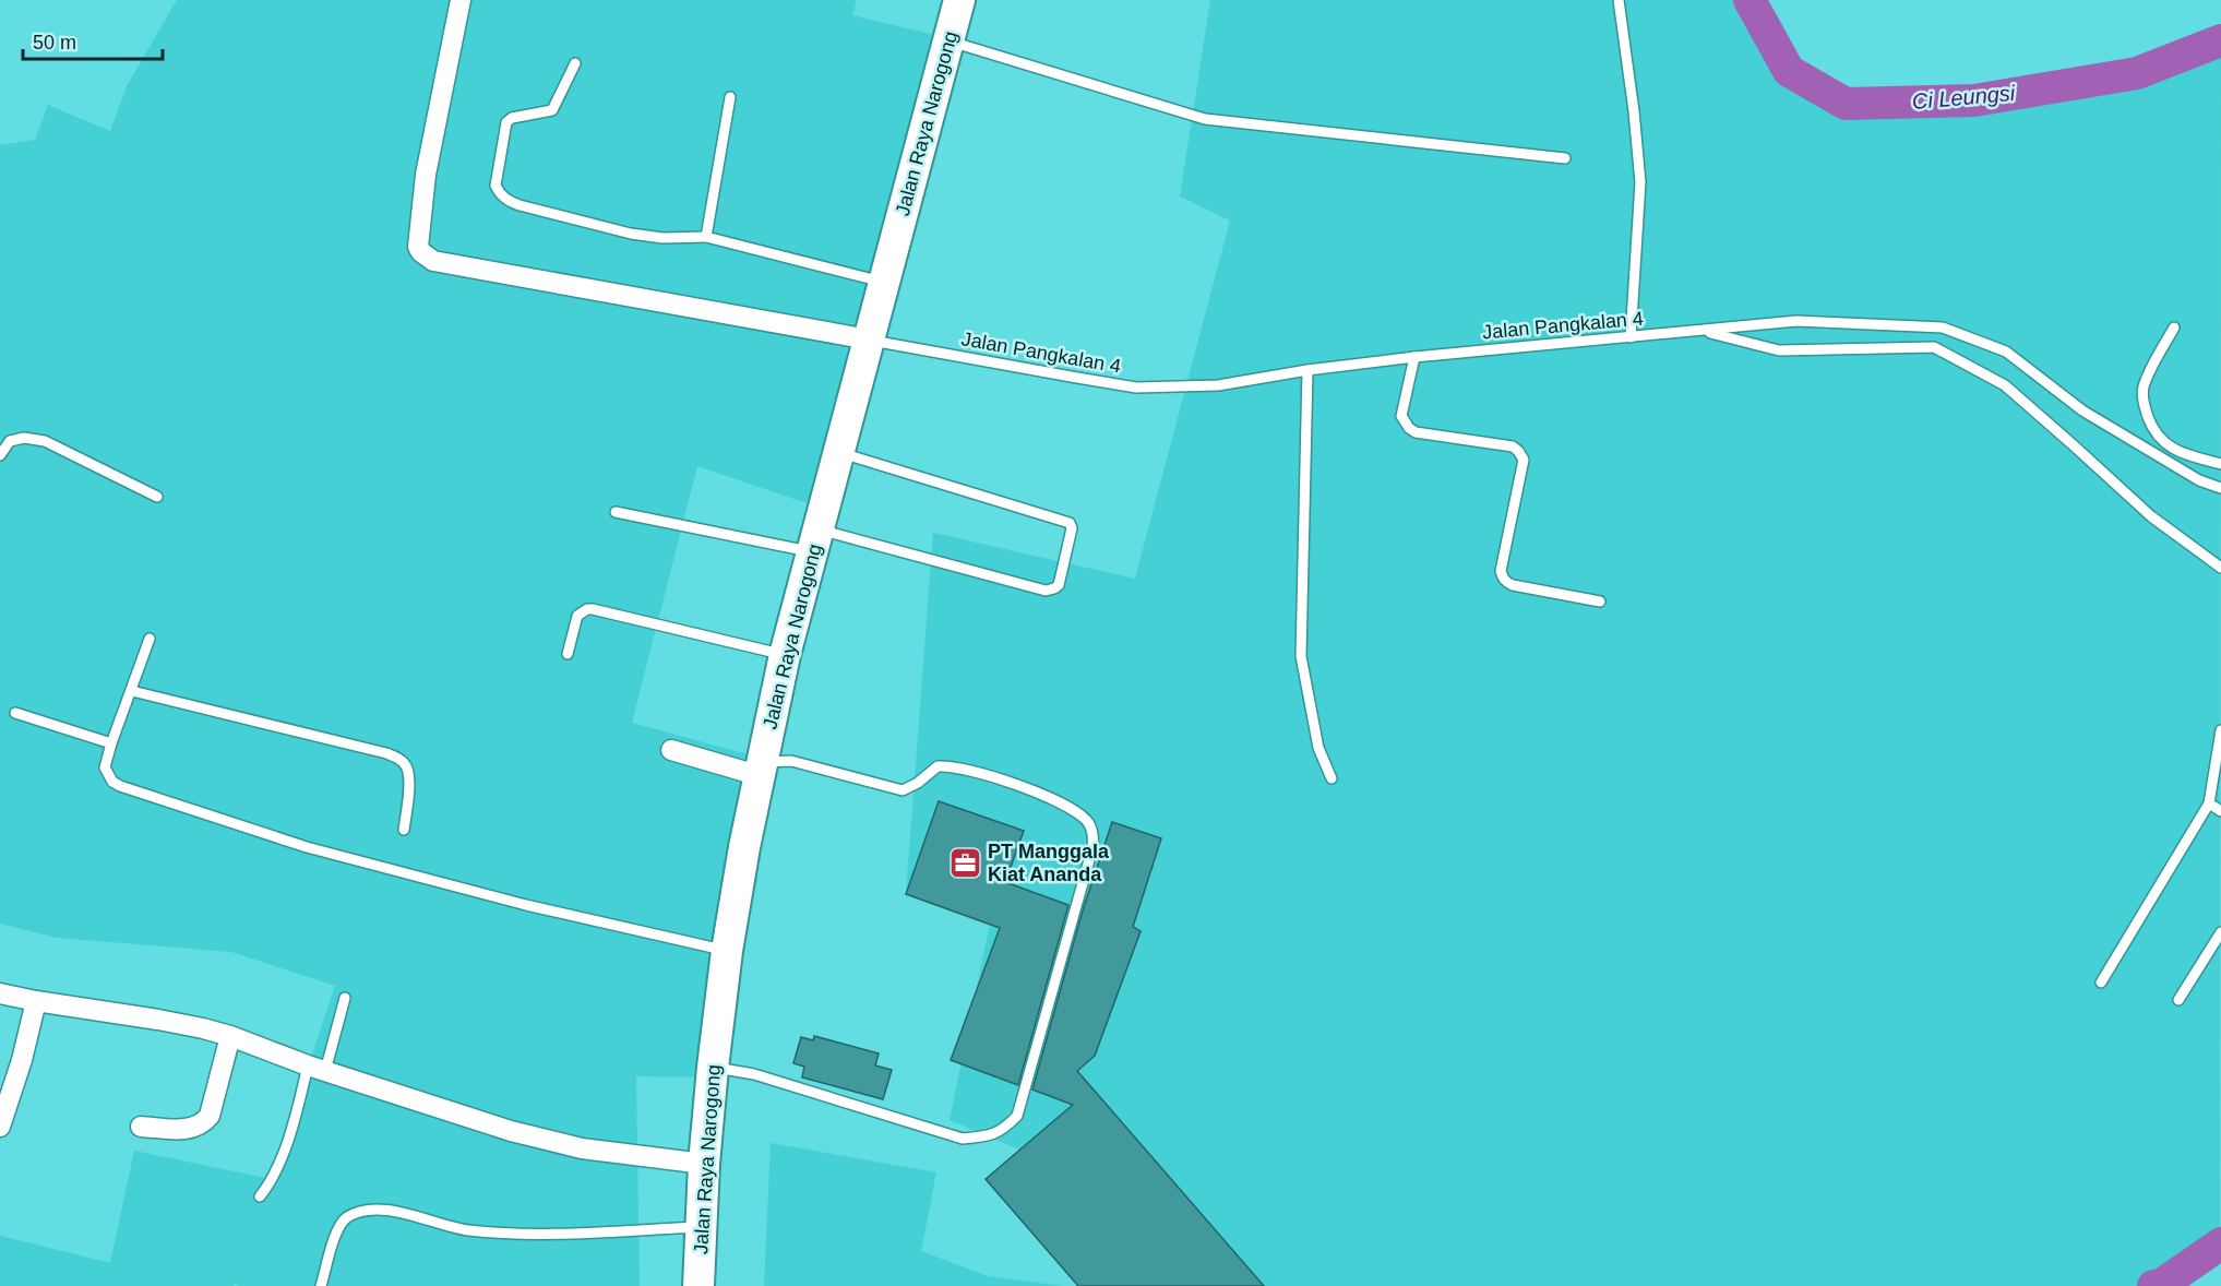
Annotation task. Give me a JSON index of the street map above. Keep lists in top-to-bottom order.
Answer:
{
  "streets": {
    "main road": ["Jalan Raya Narogong"],
    "lane": ["Jalan Pangkalan 4"]
  },
  "crossings": [
    ["Jalan Raya Narogong", "Jalan Pangkalan 4"]
  ],
  "water": ["Ci Leungsi"],
  "places": {
    "office": ["PT Manggala Kiat Ananda"]
  },
  "scale_bar": "50 m"
}
